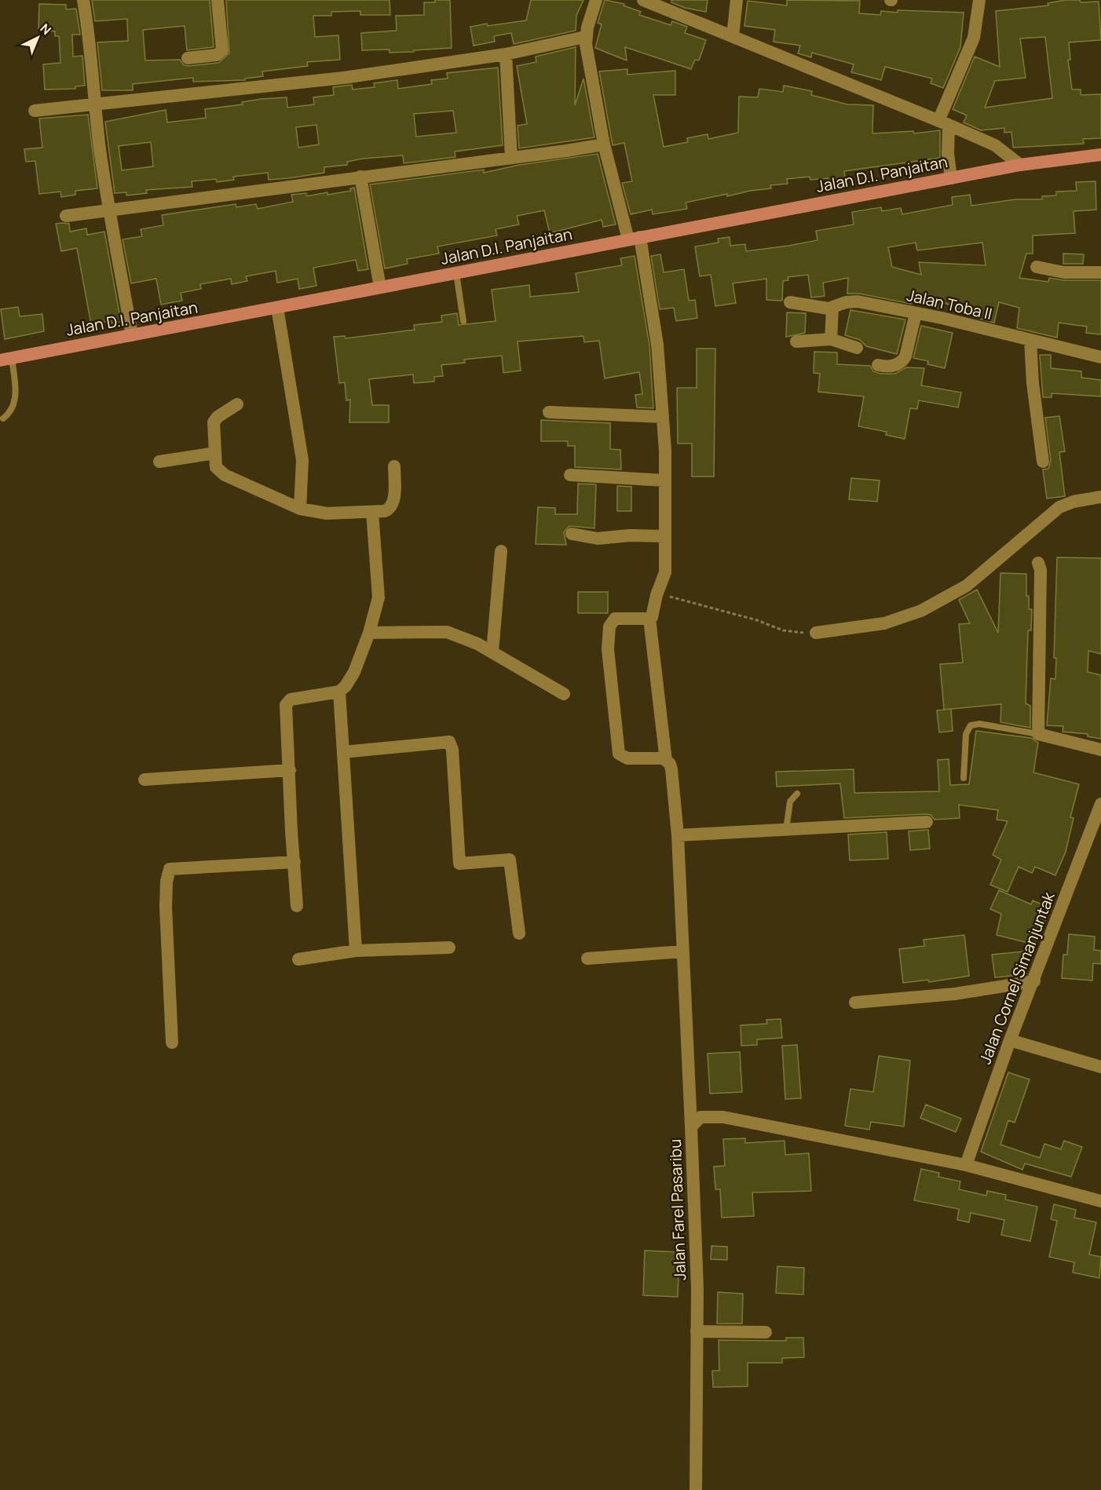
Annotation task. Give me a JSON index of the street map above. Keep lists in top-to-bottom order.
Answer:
{
  "streets": {
    "main road": ["Jalan D.I. Panjaitan"],
    "street": ["Jalan Toba II", "Jalan Cornel Simanjuntak", "Jalan Farel Pasaribu"]
  },
  "crossings": [
    ["Jalan Cornel Simanjuntak", "Jalan Farel Pasaribu"]
  ],
  "north": "top right"
}
